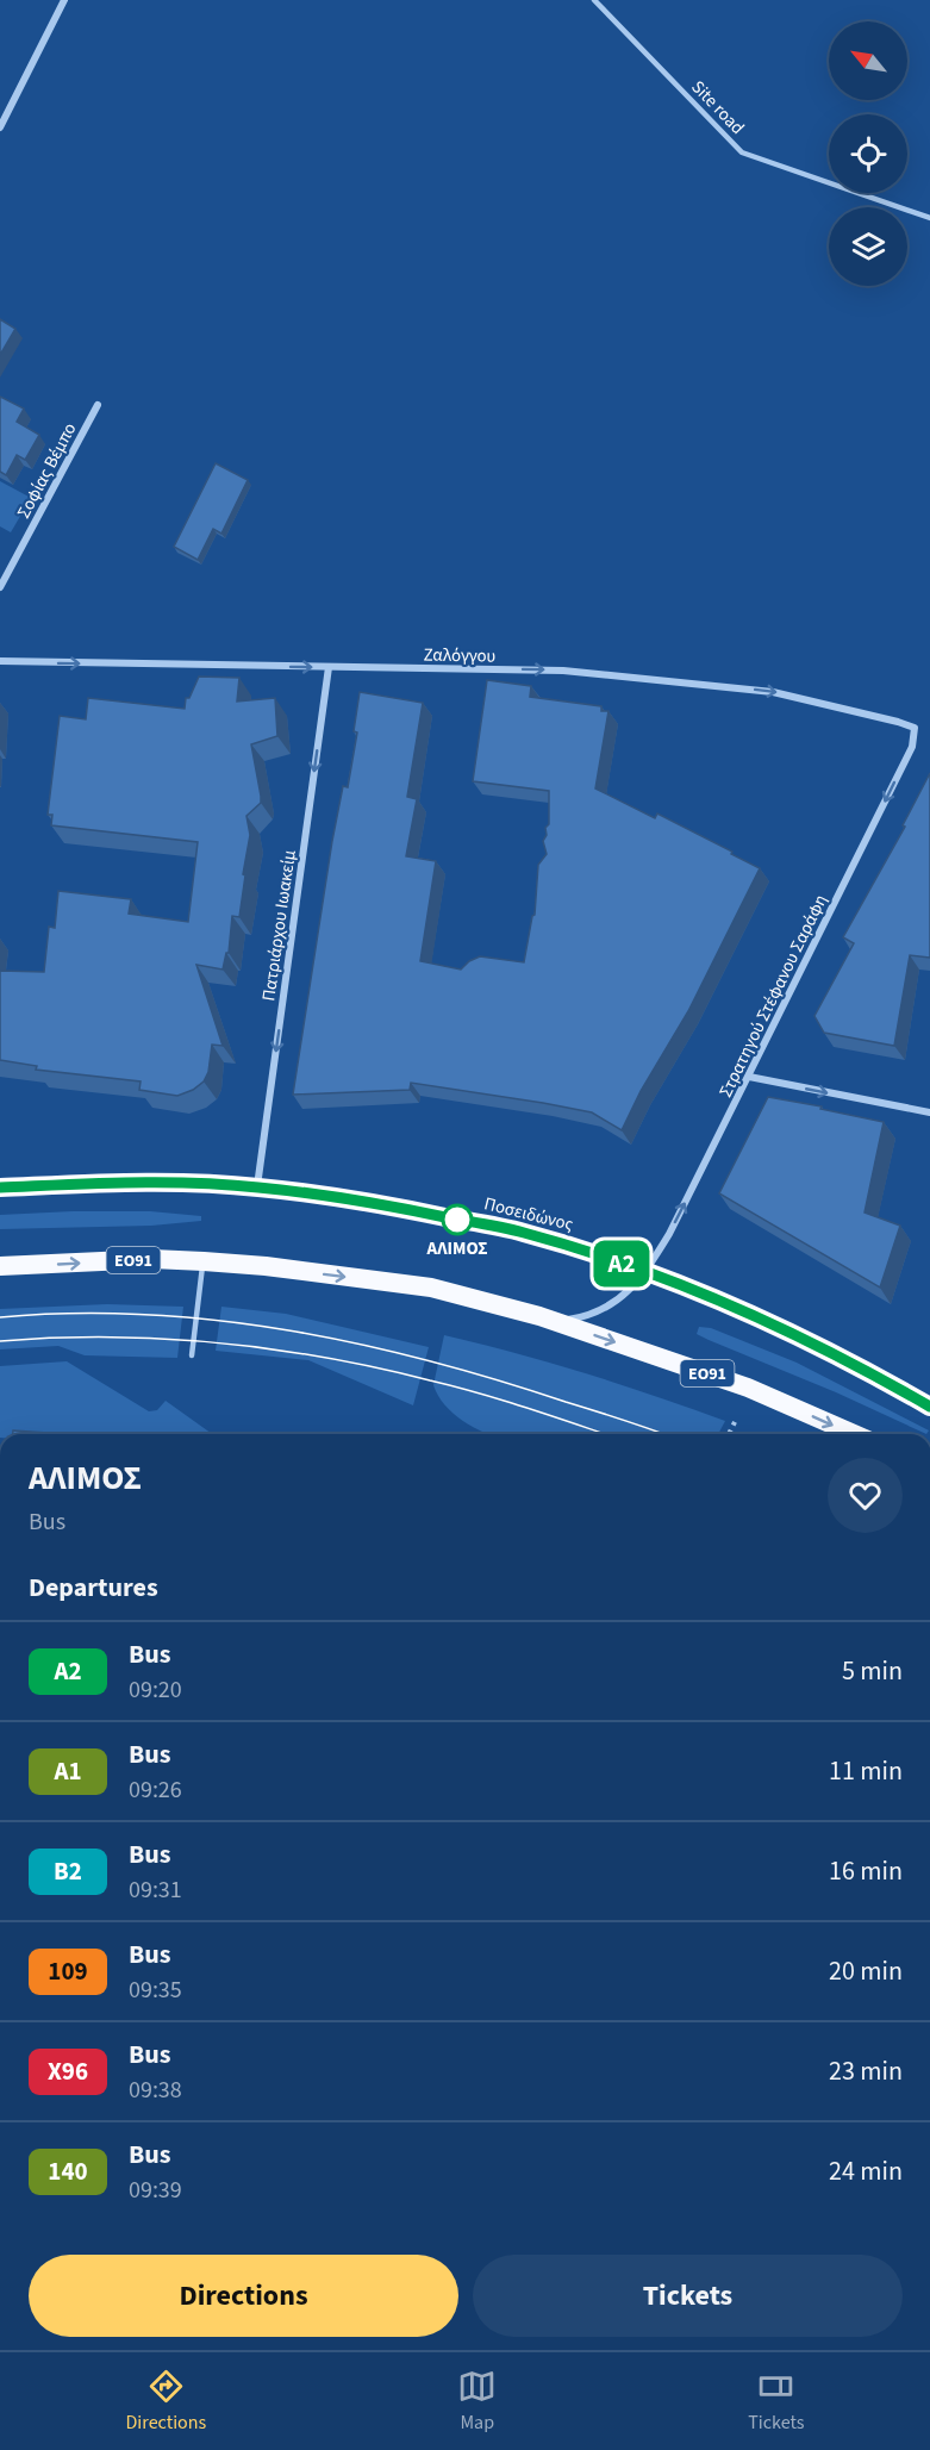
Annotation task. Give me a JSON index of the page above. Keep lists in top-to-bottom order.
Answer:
{
  "streets": {
    "highway": ["Ποσειδώνος", "ΕΟ91"],
    "street": [
      "Σοφίας Βέμπο",
      "Ζαλόγγου",
      "Πατριάρχου Ιωακείμ",
      "Στρατηγού Στέφανου Σαράφη"
    ],
    "lane": ["Site road"]
  },
  "crossings": [
    ["Ζαλόγγου", "Πατριάρχου Ιωακείμ"],
    ["Ζαλόγγου", "Στρατηγού Στέφανου Σαράφη"],
    ["Πατριάρχου Ιωακείμ", "Ποσειδώνος"],
    ["Στρατηγού Στέφανου Σαράφη", "Ποσειδώνος"],
    ["Στρατηγού Στέφανου Σαράφη", "ΕΟ91"]
  ],
  "one_way": ["Ζαλόγγου", "Πατριάρχου Ιωακείμ"],
  "places": ["ΑΛΙΜΟΣ"],
  "lines": ["bus line Α2"],
  "north": "top left",
  "page": {
    "on_map": "Α2",
    "heading": [
      ["ΑΛΙΜΟΣ", "Bus"],
      "Departures"
    ],
    "list": [
      {
        "mark": "Α2",
        "name": "Bus",
        "note": "09:20",
        "value": "5 min"
      },
      {
        "mark": "Α1",
        "name": "Bus",
        "note": "09:26",
        "value": "11 min"
      },
      {
        "mark": "Β2",
        "name": "Bus",
        "note": "09:31",
        "value": "16 min"
      },
      {
        "mark": "109",
        "name": "Bus",
        "note": "09:35",
        "value": "20 min"
      },
      {
        "mark": "Χ96",
        "name": "Bus",
        "note": "09:38",
        "value": "23 min"
      },
      {
        "mark": "140",
        "name": "Bus",
        "note": "09:39",
        "value": "24 min"
      }
    ],
    "buttons": ["Directions", "Tickets"],
    "tabs": ["Directions", "Map", "Tickets"]
  }
}
